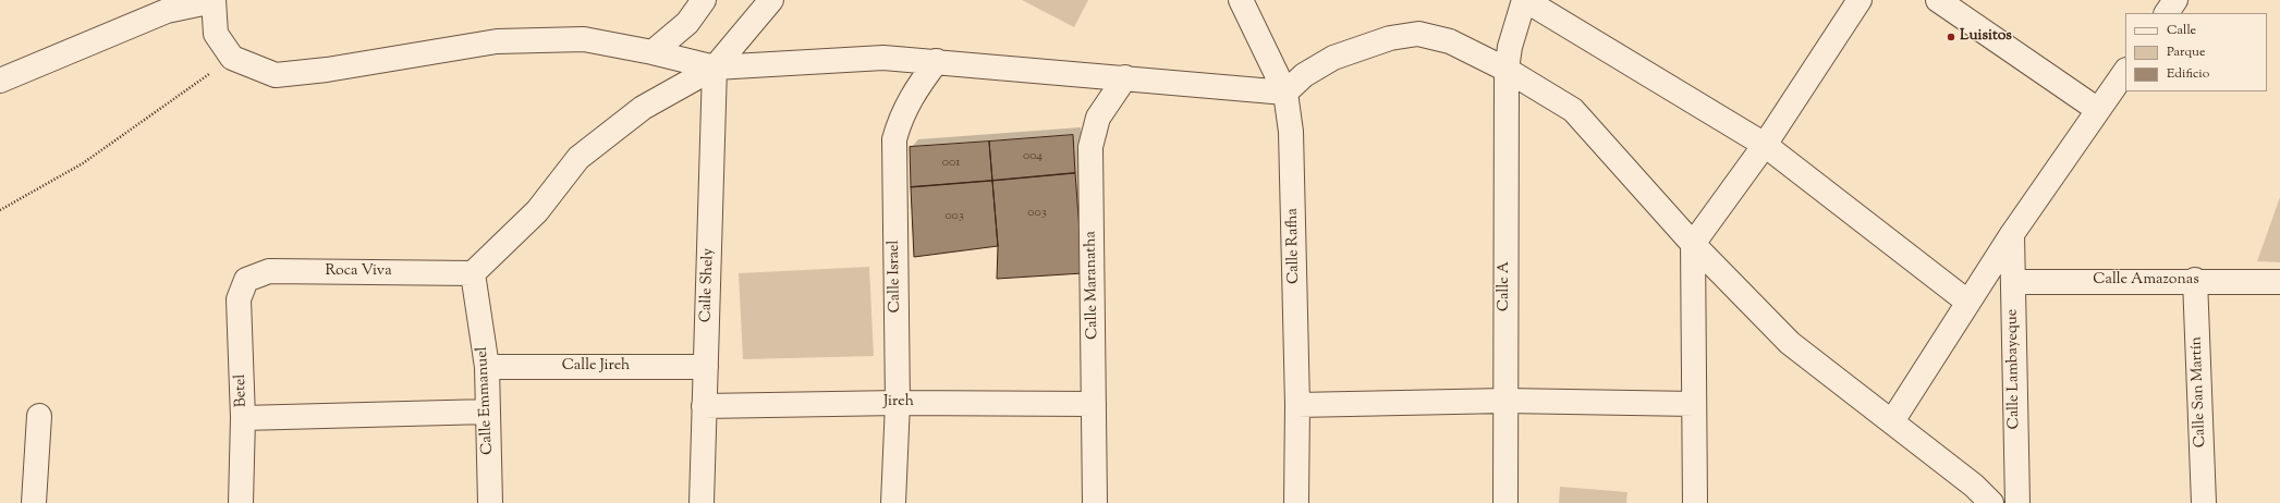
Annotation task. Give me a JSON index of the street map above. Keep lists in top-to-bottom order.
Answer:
{
  "streets": {
    "street": [
      "Calle Rafha",
      "Roca Viva",
      "Calle Israel",
      "Calle Amazonas",
      "Calle Shely",
      "Calle Maranatha",
      "Calle A",
      "Calle Jireh",
      "Calle Lambayeque",
      "Betel",
      "Calle San Martín",
      "Calle Emmanuel",
      "Jireh"
    ]
  },
  "crossings": [
    ["Roca Viva", "Betel"],
    ["Roca Viva", "Calle Emmanuel"],
    ["Calle Israel", "Jireh"],
    ["Calle Amazonas", "Calle Lambayeque"],
    ["Calle Amazonas", "Calle San Martín"],
    ["Calle Shely", "Calle Jireh"],
    ["Calle Shely", "Jireh"],
    ["Calle Maranatha", "Jireh"],
    ["Calle Jireh", "Calle Emmanuel"]
  ],
  "places": ["Luisitos"],
  "house_numbers": [
    "004",
    "001",
    "003",
    "003"
  ],
  "legend": ["Calle", "Parque", "Edificio"]
}
